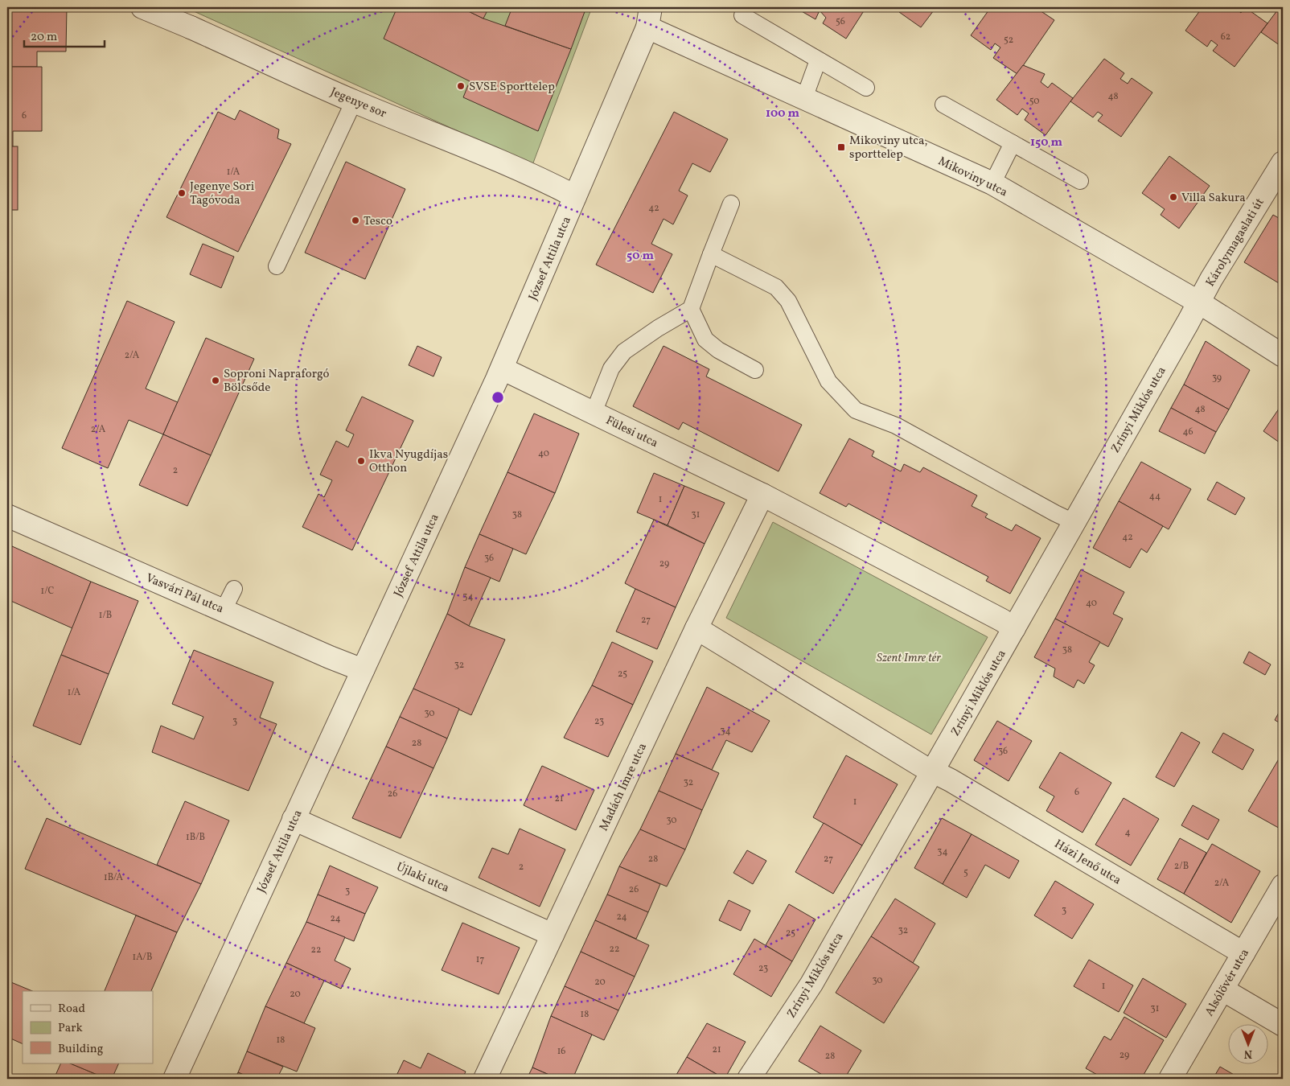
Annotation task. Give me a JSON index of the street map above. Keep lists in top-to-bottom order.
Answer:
{
  "streets": {
    "street": [
      "Jegenye sor",
      "Mikoviny utca",
      "Károlymagaslati út",
      "József Attila utca",
      "Zrínyi Miklós utca",
      "Fülesi utca",
      "Vasvári Pál utca",
      "Madách Imre utca",
      "Házi Jenő utca",
      "Újlaki utca",
      "Alsólövér utca"
    ]
  },
  "crossings": [
    ["Jegenye sor", "József Attila utca"],
    ["Mikoviny utca", "Károlymagaslati út"],
    ["Mikoviny utca", "József Attila utca"],
    ["Mikoviny utca", "Zrínyi Miklós utca"],
    ["Károlymagaslati út", "Zrínyi Miklós utca"],
    ["József Attila utca", "Fülesi utca"],
    ["József Attila utca", "Vasvári Pál utca"],
    ["József Attila utca", "Újlaki utca"],
    ["Zrínyi Miklós utca", "Házi Jenő utca"],
    ["Fülesi utca", "Madách Imre utca"],
    ["Madách Imre utca", "Újlaki utca"],
    ["Házi Jenő utca", "Alsólövér utca"]
  ],
  "parks": ["Szent Imre tér"],
  "places": {
    "other": [
      "SVSE Sporttelep",
      "Jegenye Sori Tagóvoda",
      "Villa Sakura",
      "Tesco",
      "Soproni Napraforgó Bölcsőde",
      "Ikva Nyugdíjas Otthon"
    ],
    "transit": ["Mikoviny utca, sporttelep"]
  },
  "house_numbers": [
    "56",
    "62",
    "52",
    "48",
    "50",
    "6",
    "1/A",
    "42",
    "2/A",
    "39",
    "48",
    "2/A",
    "46",
    "40",
    "2",
    "44",
    "1",
    "38",
    "31",
    "42",
    "36",
    "29",
    "1/C",
    "34",
    "40",
    "1/B",
    "27",
    "38",
    "32",
    "25",
    "1/A",
    "30",
    "3",
    "23",
    "34",
    "28",
    "36",
    "32",
    "6",
    "26",
    "21",
    "1",
    "30",
    "4",
    "1B/B",
    "34",
    "28",
    "27",
    "2/B",
    "2",
    "5",
    "1B/A",
    "2/A",
    "26",
    "3",
    "3",
    "24",
    "24",
    "32",
    "25",
    "22",
    "22",
    "1A/B",
    "17",
    "23",
    "30",
    "20",
    "1",
    "20",
    "31",
    "18",
    "18",
    "21",
    "16",
    "29",
    "28"
  ],
  "legend": ["Road", "Park", "Building"],
  "scale_bar": "20 m",
  "north": "bottom",
  "rings": ["100 m", "150 m", "50 m"]
}
